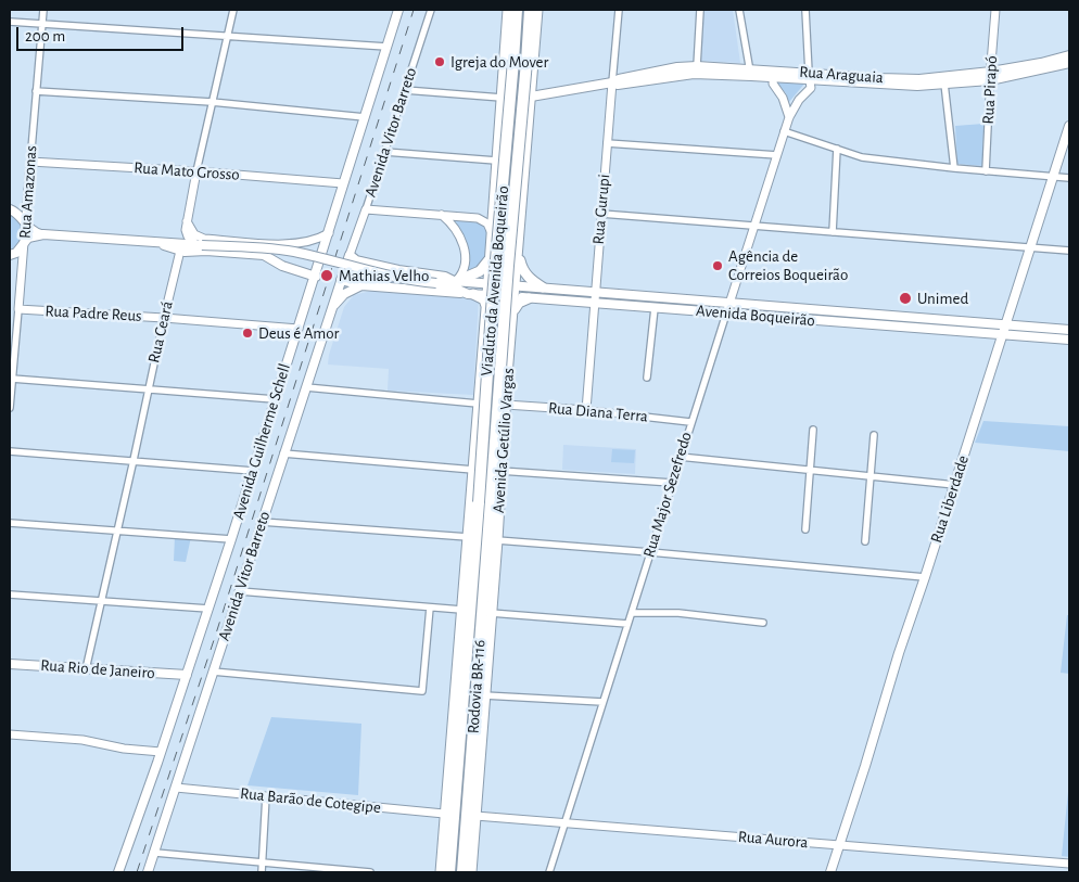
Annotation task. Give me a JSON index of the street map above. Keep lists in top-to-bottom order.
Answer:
{
  "streets": {
    "highway": ["Viaduto da Avenida Boqueirão", "Rodovia BR-116"],
    "main road": [
      "Rua Araguaia",
      "Avenida Vitor Barreto",
      "Avenida Boqueirão",
      "Avenida Getúlio Vargas",
      "Avenida Guilherme Schell",
      "Rua Liberdade",
      "Rua Rio de Janeiro"
    ],
    "street": [
      "Rua Pirapó",
      "Rua Mato Grosso",
      "Rua Amazonas",
      "Rua Gurupi",
      "Rua Padre Reus",
      "Rua Ceará",
      "Rua Diana Terra",
      "Rua Major Sezefredo",
      "Rua Barão de Cotegipe",
      "Rua Aurora"
    ]
  },
  "crossings": [
    ["Rua Araguaia", "Rua Pirapó"],
    ["Rua Araguaia", "Rua Gurupi"],
    ["Rua Araguaia", "Avenida Getúlio Vargas"],
    ["Rua Araguaia", "Rua Major Sezefredo"],
    ["Avenida Vitor Barreto", "Rua Barão de Cotegipe"],
    ["Rua Mato Grosso", "Rua Amazonas"],
    ["Rua Mato Grosso", "Avenida Guilherme Schell"],
    ["Rua Amazonas", "Rua Padre Reus"],
    ["Rua Gurupi", "Avenida Boqueirão"],
    ["Rua Gurupi", "Rua Diana Terra"],
    ["Viaduto da Avenida Boqueirão", "Rodovia BR-116"],
    ["Rua Padre Reus", "Rua Ceará"],
    ["Rua Padre Reus", "Avenida Guilherme Schell"],
    ["Avenida Boqueirão", "Avenida Getúlio Vargas"],
    ["Avenida Boqueirão", "Rua Major Sezefredo"],
    ["Avenida Boqueirão", "Rua Liberdade"],
    ["Rua Ceará", "Rua Rio de Janeiro"],
    ["Rua Diana Terra", "Avenida Getúlio Vargas"],
    ["Rua Diana Terra", "Rua Major Sezefredo"],
    ["Avenida Getúlio Vargas", "Rua Barão de Cotegipe"],
    ["Avenida Getúlio Vargas", "Rua Aurora"],
    ["Avenida Guilherme Schell", "Rua Rio de Janeiro"],
    ["Rua Major Sezefredo", "Rua Aurora"],
    ["Rua Liberdade", "Rua Aurora"]
  ],
  "places": [
    "Igreja do Mover",
    "Agência de Correios Boqueirão",
    "Mathias Velho",
    "Unimed",
    "Deus é Amor"
  ],
  "scale_bar": "200 m"
}
